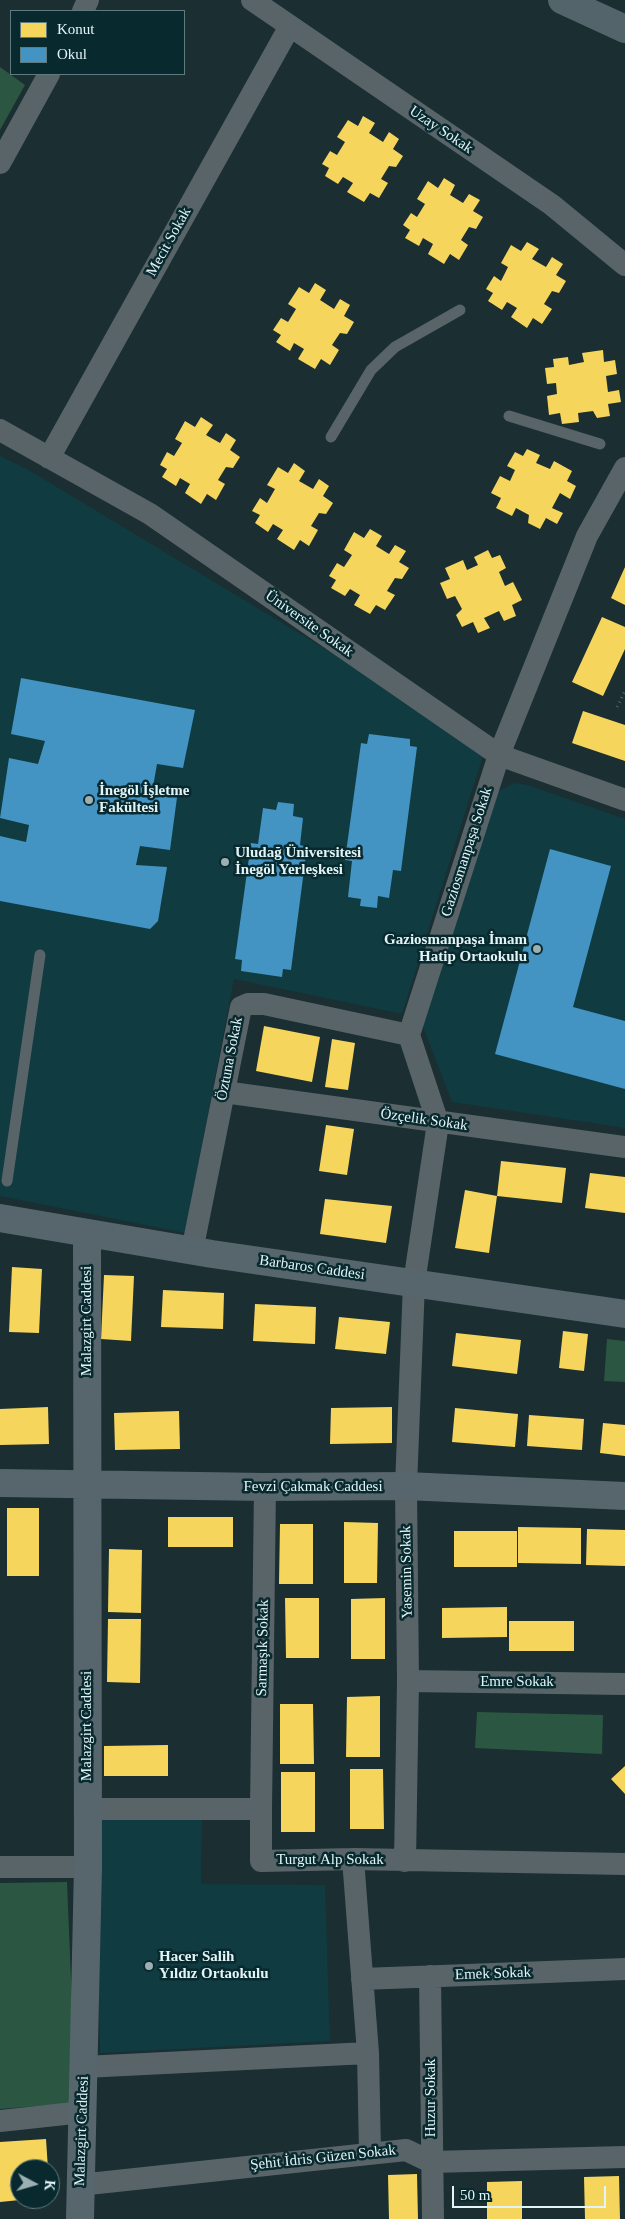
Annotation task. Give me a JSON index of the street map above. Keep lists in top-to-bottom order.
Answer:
{
  "streets": {
    "street": [
      "Uzay Sokak",
      "Mecit Sokak",
      "Üniversite Sokak",
      "Gaziosmanpaşa Sokak",
      "Öztuna Sokak",
      "Özçelik Sokak",
      "Barbaros Caddesi",
      "Malazgirt Caddesi",
      "Fevzi Çakmak Caddesi",
      "Yasemin Sokak",
      "Sarmaşık Sokak",
      "Emre Sokak",
      "Turgut Alp Sokak",
      "Emek Sokak",
      "Huzur Sokak",
      "Şehit İdris Güzen Sokak"
    ]
  },
  "crossings": [
    ["Uzay Sokak", "Mecit Sokak"],
    ["Mecit Sokak", "Üniversite Sokak"],
    ["Üniversite Sokak", "Gaziosmanpaşa Sokak"],
    ["Gaziosmanpaşa Sokak", "Öztuna Sokak"],
    ["Öztuna Sokak", "Özçelik Sokak"],
    ["Öztuna Sokak", "Barbaros Caddesi"],
    ["Barbaros Caddesi", "Malazgirt Caddesi"],
    ["Barbaros Caddesi", "Yasemin Sokak"],
    ["Malazgirt Caddesi", "Fevzi Çakmak Caddesi"],
    ["Malazgirt Caddesi", "Şehit İdris Güzen Sokak"],
    ["Fevzi Çakmak Caddesi", "Yasemin Sokak"],
    ["Fevzi Çakmak Caddesi", "Sarmaşık Sokak"],
    ["Yasemin Sokak", "Emre Sokak"],
    ["Yasemin Sokak", "Turgut Alp Sokak"],
    ["Sarmaşık Sokak", "Turgut Alp Sokak"],
    ["Emek Sokak", "Huzur Sokak"],
    ["Huzur Sokak", "Şehit İdris Güzen Sokak"]
  ],
  "places": [
    "İnegöl İşletme Fakültesi",
    "Uludağ Üniversitesi İnegöl Yerleşkesi",
    "Gaziosmanpaşa İmam Hatip Ortaokulu",
    "Hacer Salih Yıldız Ortaokulu"
  ],
  "legend": ["Konut", "Okul"],
  "scale_bar": "50 m",
  "north": "right"
}
